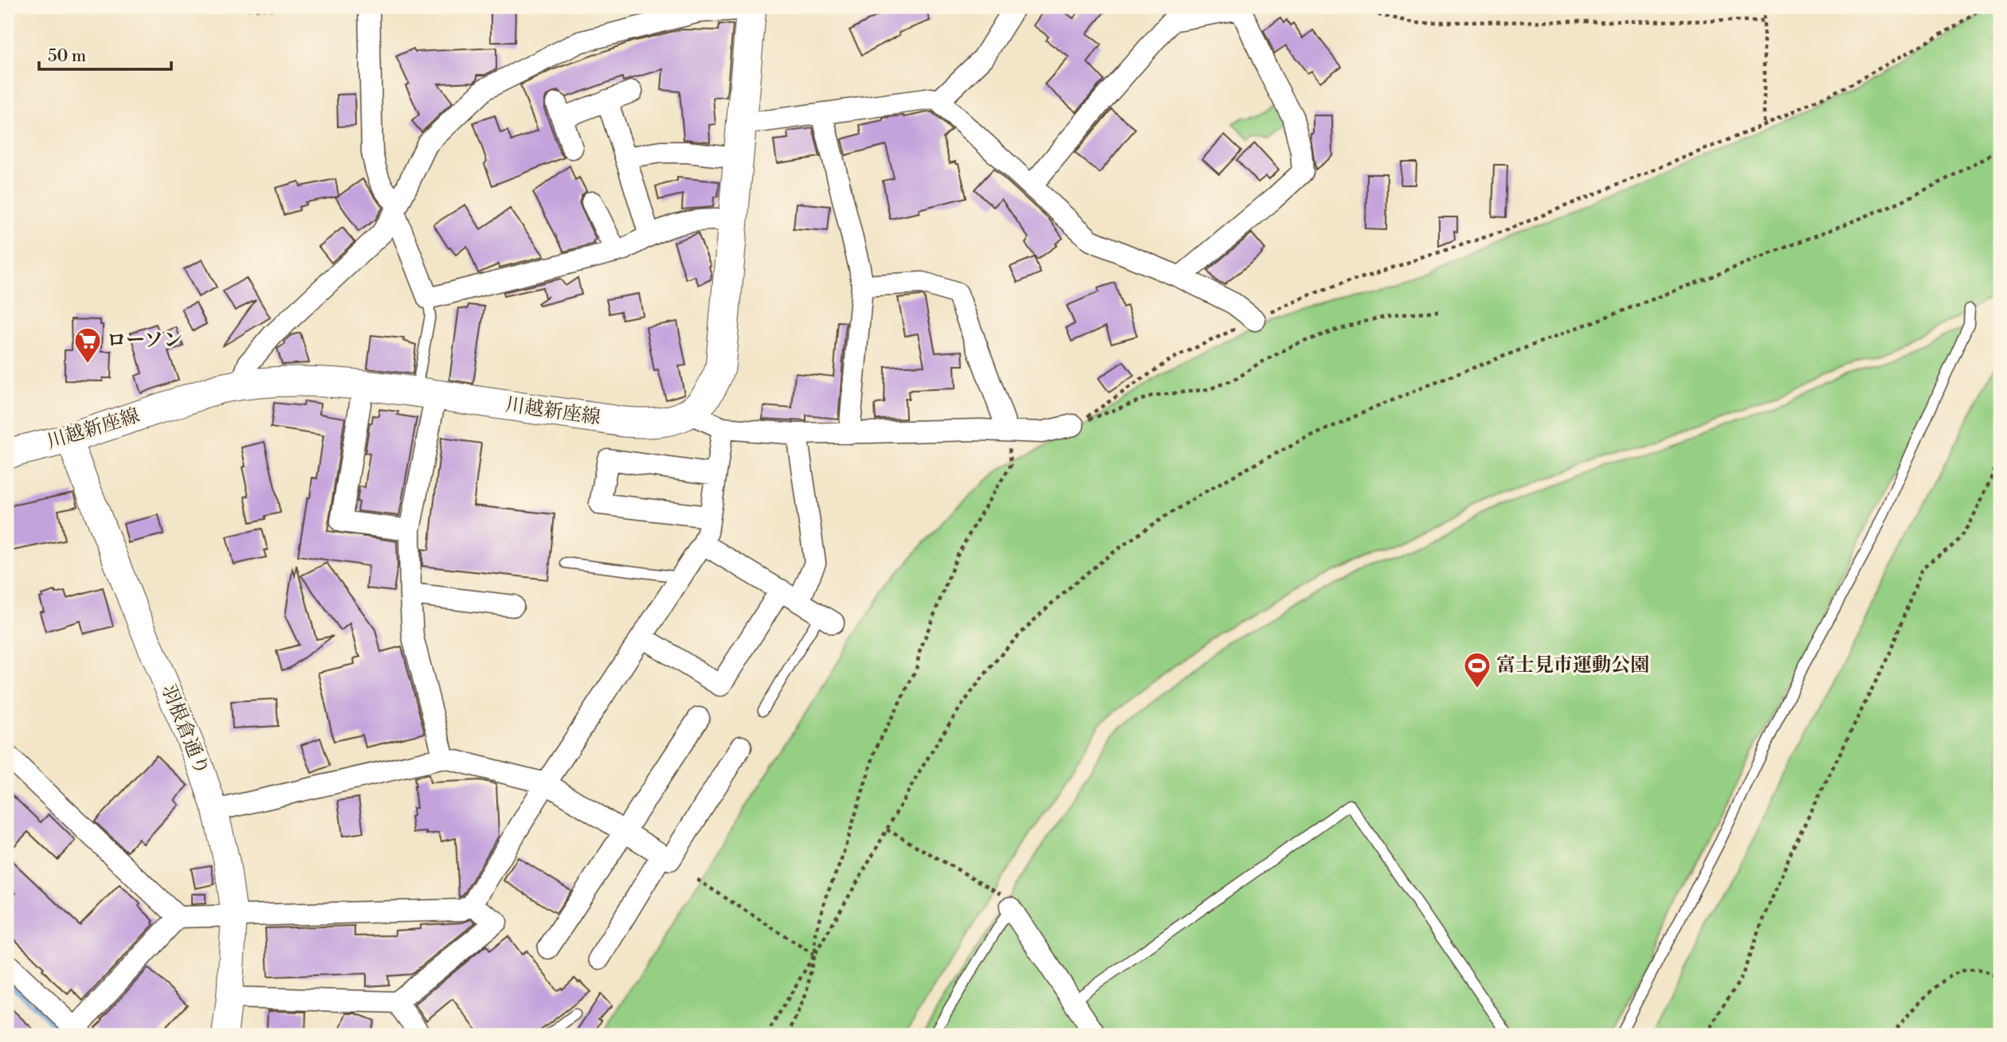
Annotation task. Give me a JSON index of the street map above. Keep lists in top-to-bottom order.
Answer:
{
  "streets": {
    "main road": ["川越新座線"],
    "street": ["羽根倉通り"]
  },
  "crossings": [
    ["川越新座線", "羽根倉通り"]
  ],
  "places": {
    "supermarket": ["ローソン"],
    "sports": ["富士見市運動公園"]
  },
  "scale_bar": "50 m"
}
